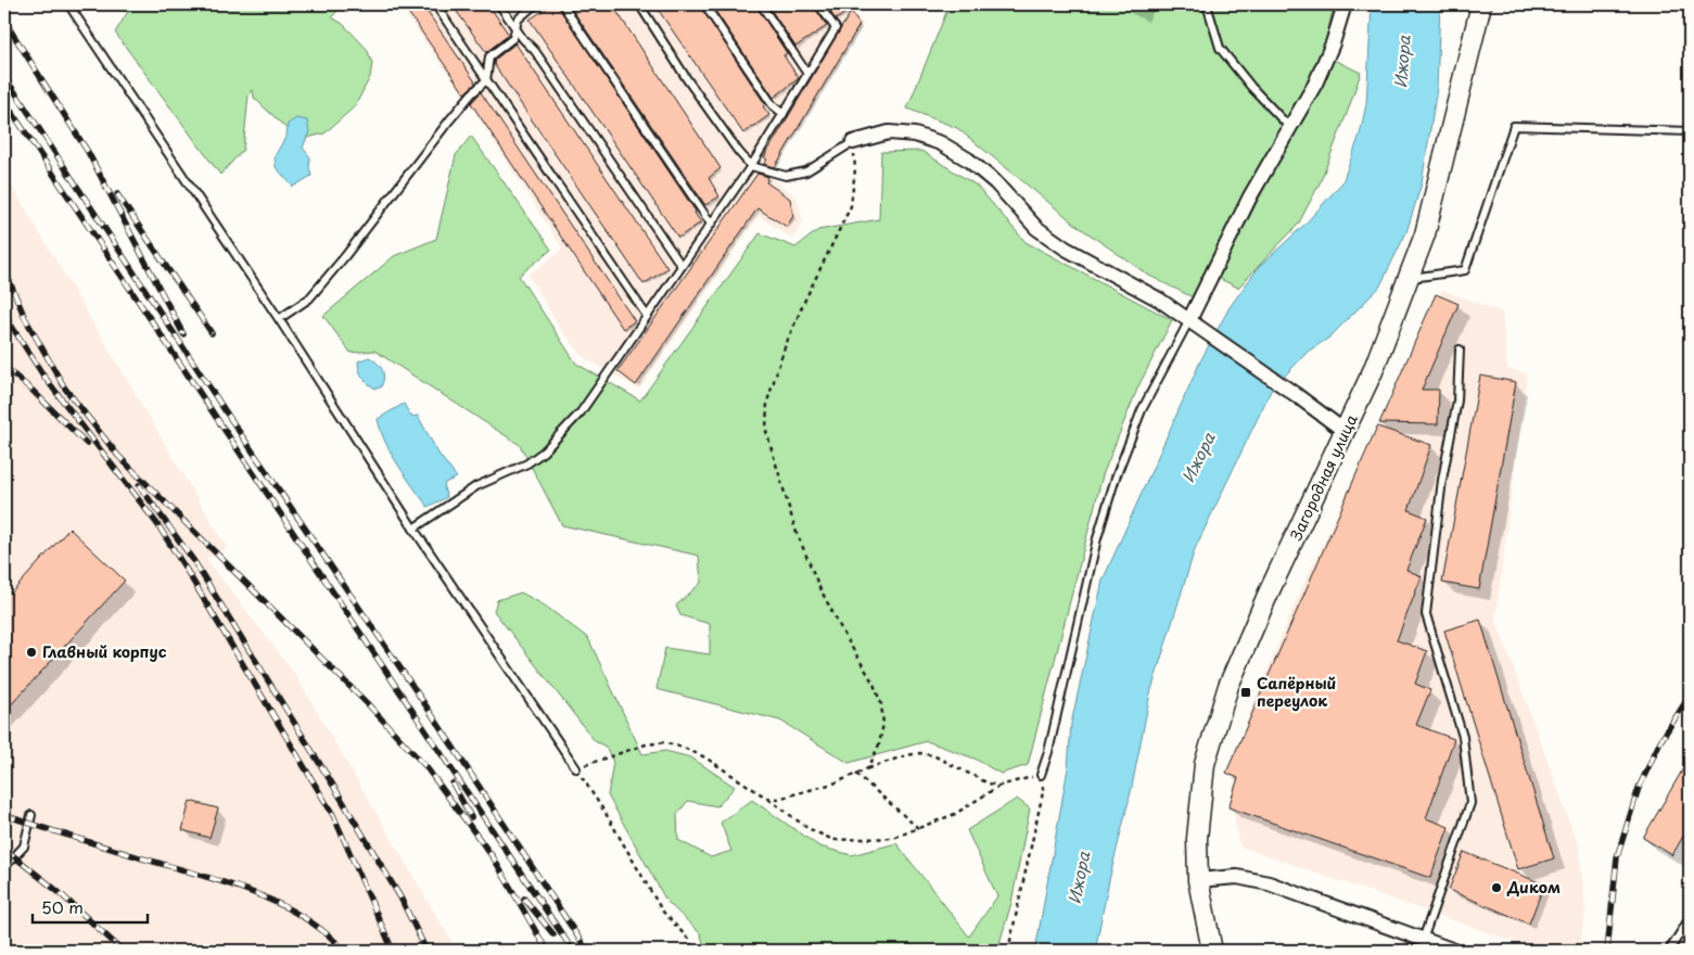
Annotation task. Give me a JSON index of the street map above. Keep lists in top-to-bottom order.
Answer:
{
  "streets": {
    "main road": ["Загородная улица"]
  },
  "water": ["Ижора"],
  "places": {
    "other": ["Главный корпус", "Диком"],
    "transit": ["Сапёрный переулок"]
  },
  "scale_bar": "50 m"
}
